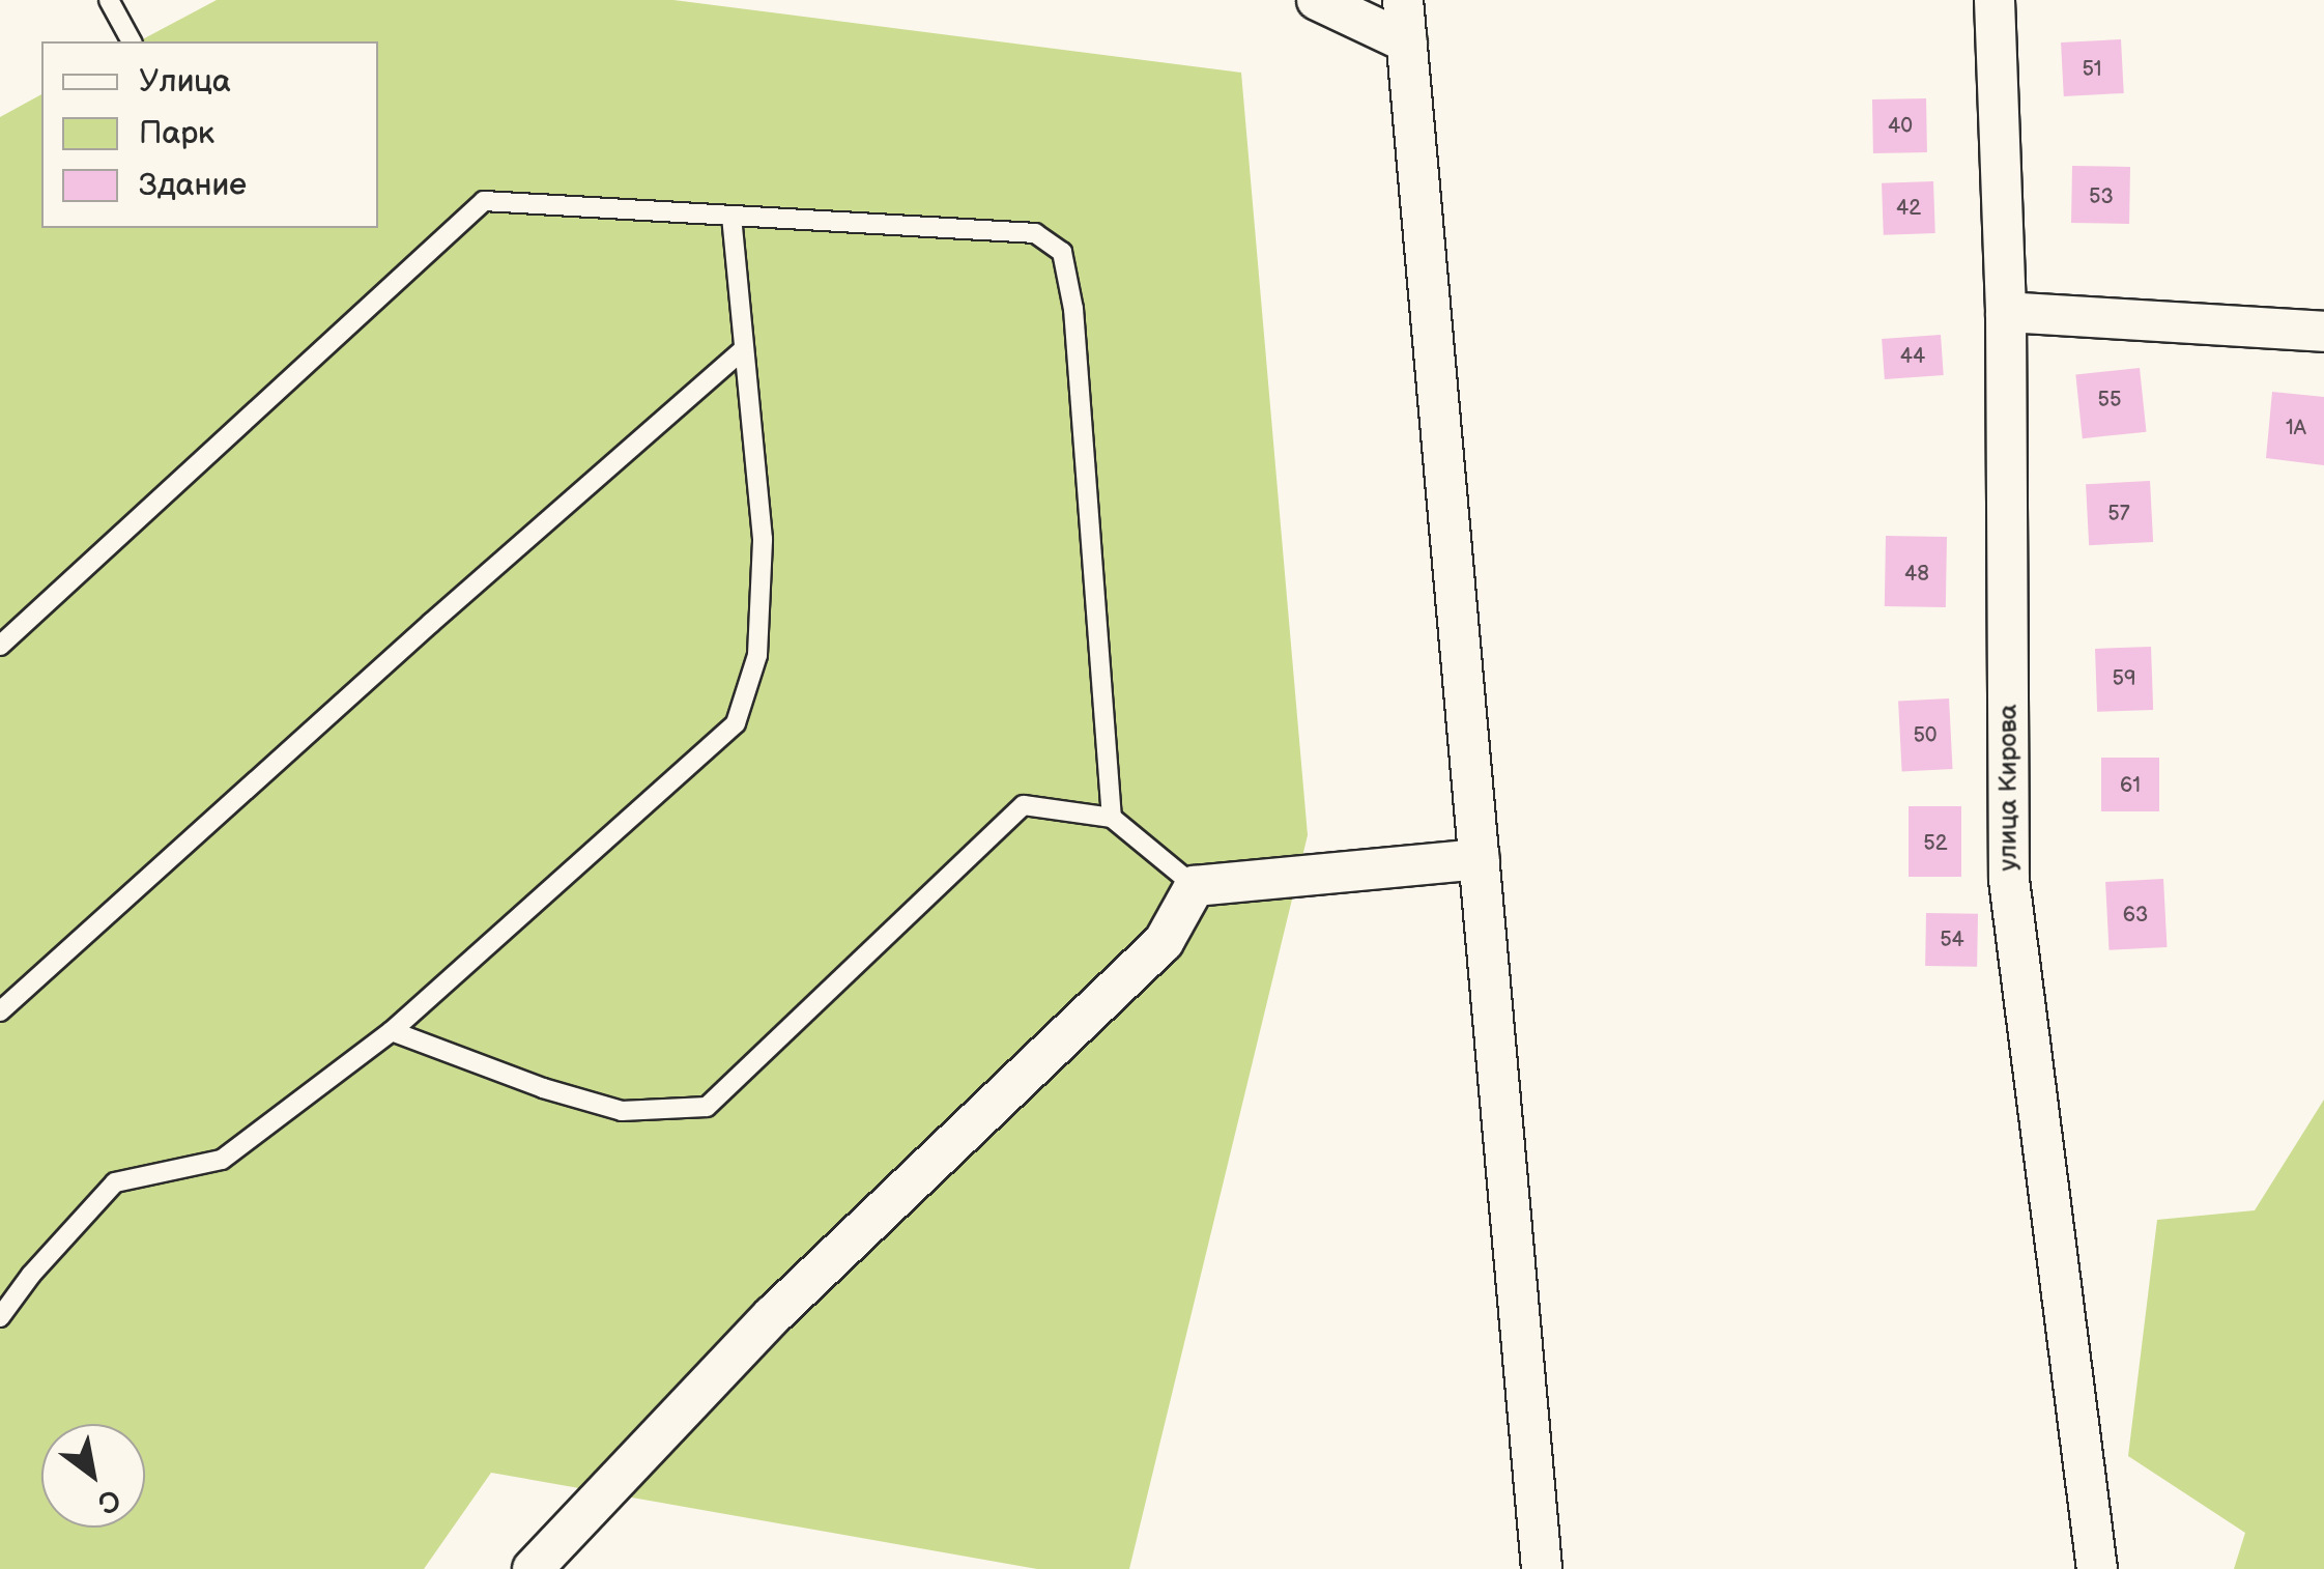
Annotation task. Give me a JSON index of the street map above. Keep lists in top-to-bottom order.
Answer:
{
  "streets": {
    "street": ["улица Кирова"]
  },
  "house_numbers": [
    "51",
    "40",
    "53",
    "42",
    "44",
    "55",
    "1А",
    "57",
    "48",
    "59",
    "50",
    "61",
    "52",
    "63",
    "54"
  ],
  "legend": ["Улица", "Парк", "Здание"],
  "north": "bottom right"
}
